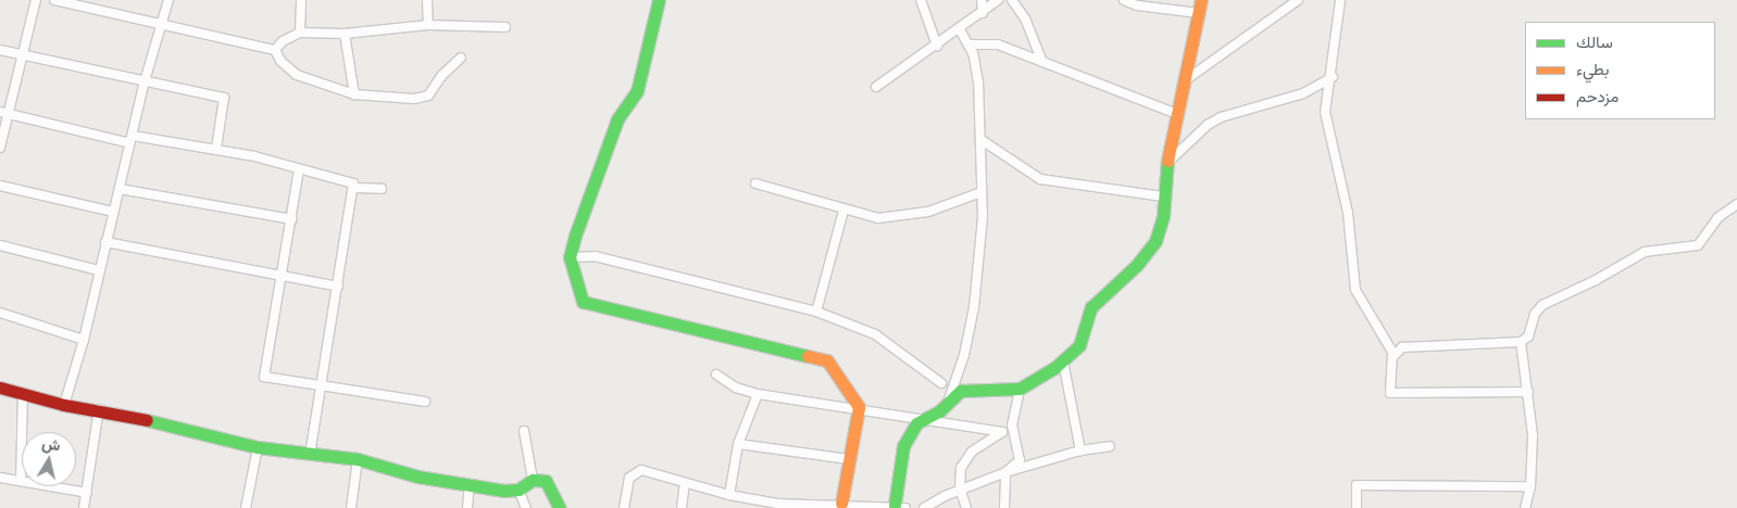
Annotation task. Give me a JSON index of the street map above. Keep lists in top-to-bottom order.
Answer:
{
  "legend": ["سالك", "بطيء", "مزدحم"],
  "north": "top"
}
